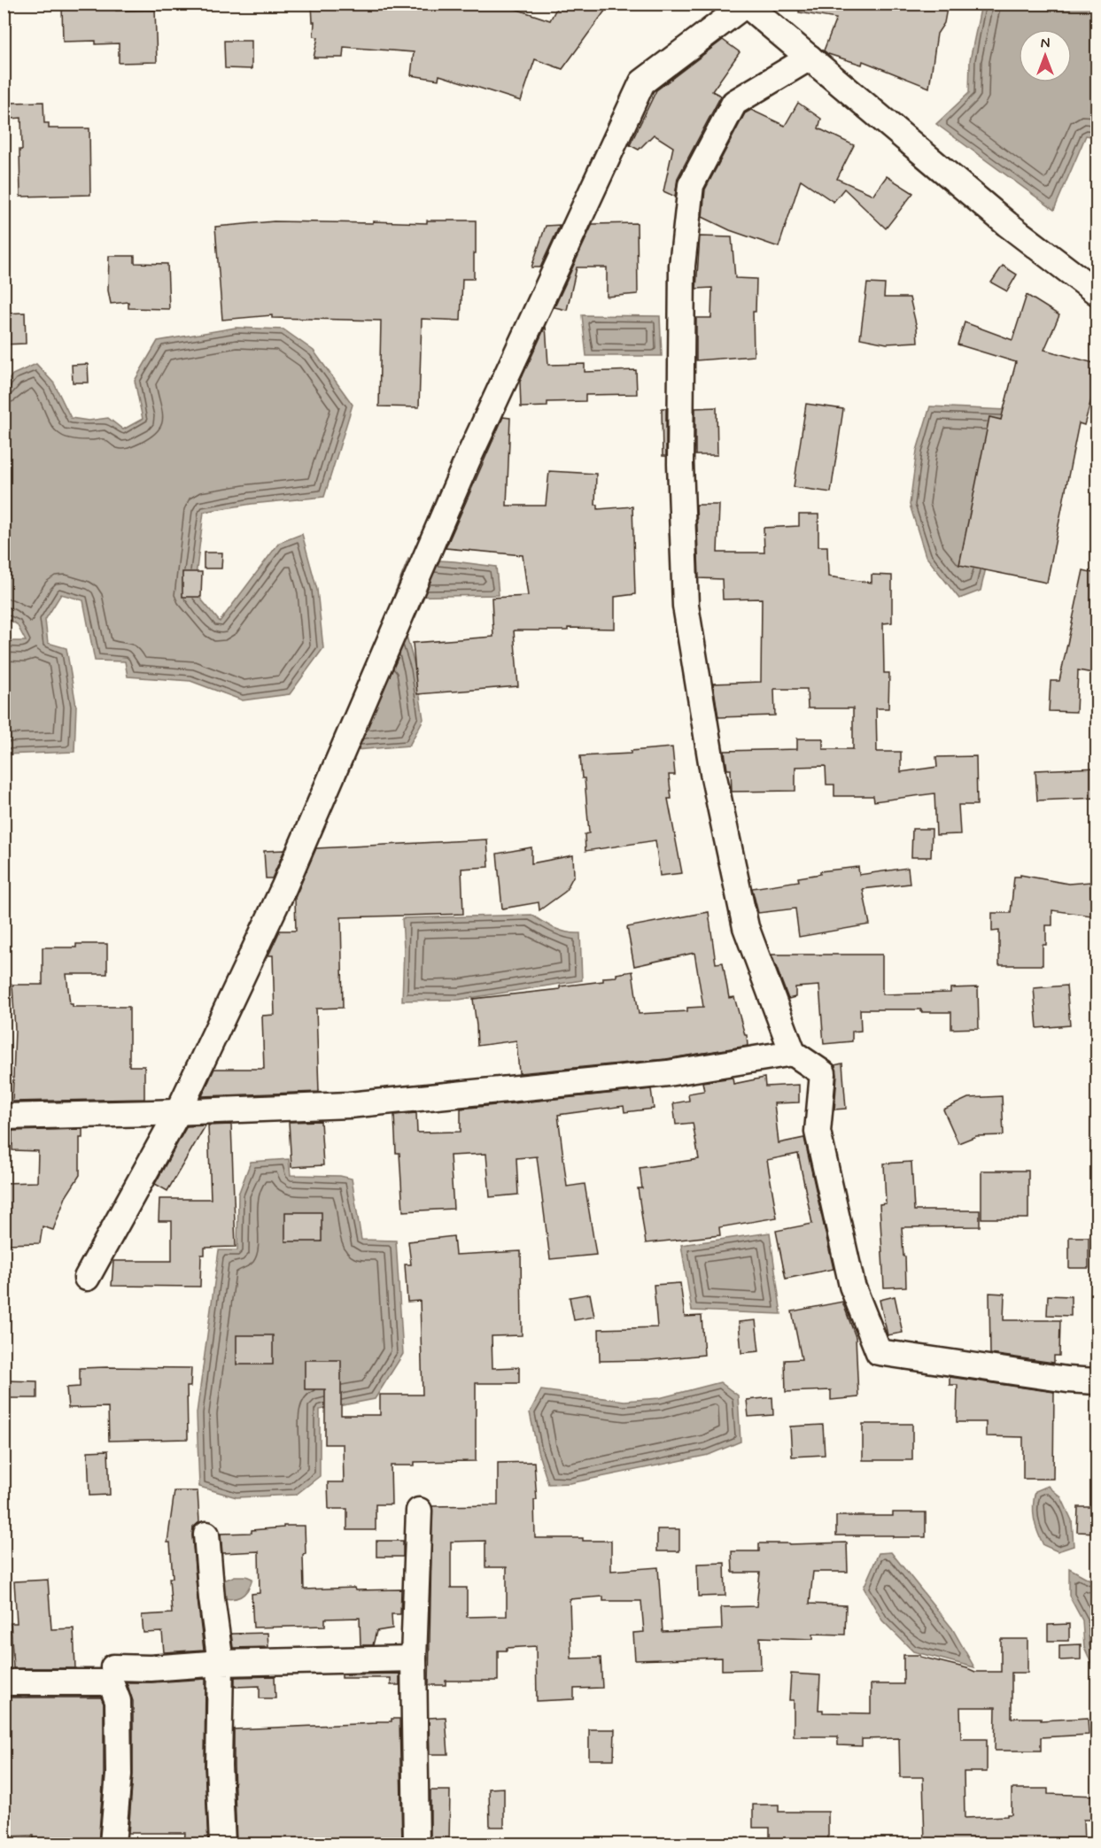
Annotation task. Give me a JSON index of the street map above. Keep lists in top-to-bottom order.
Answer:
{
  "north": "top"
}
